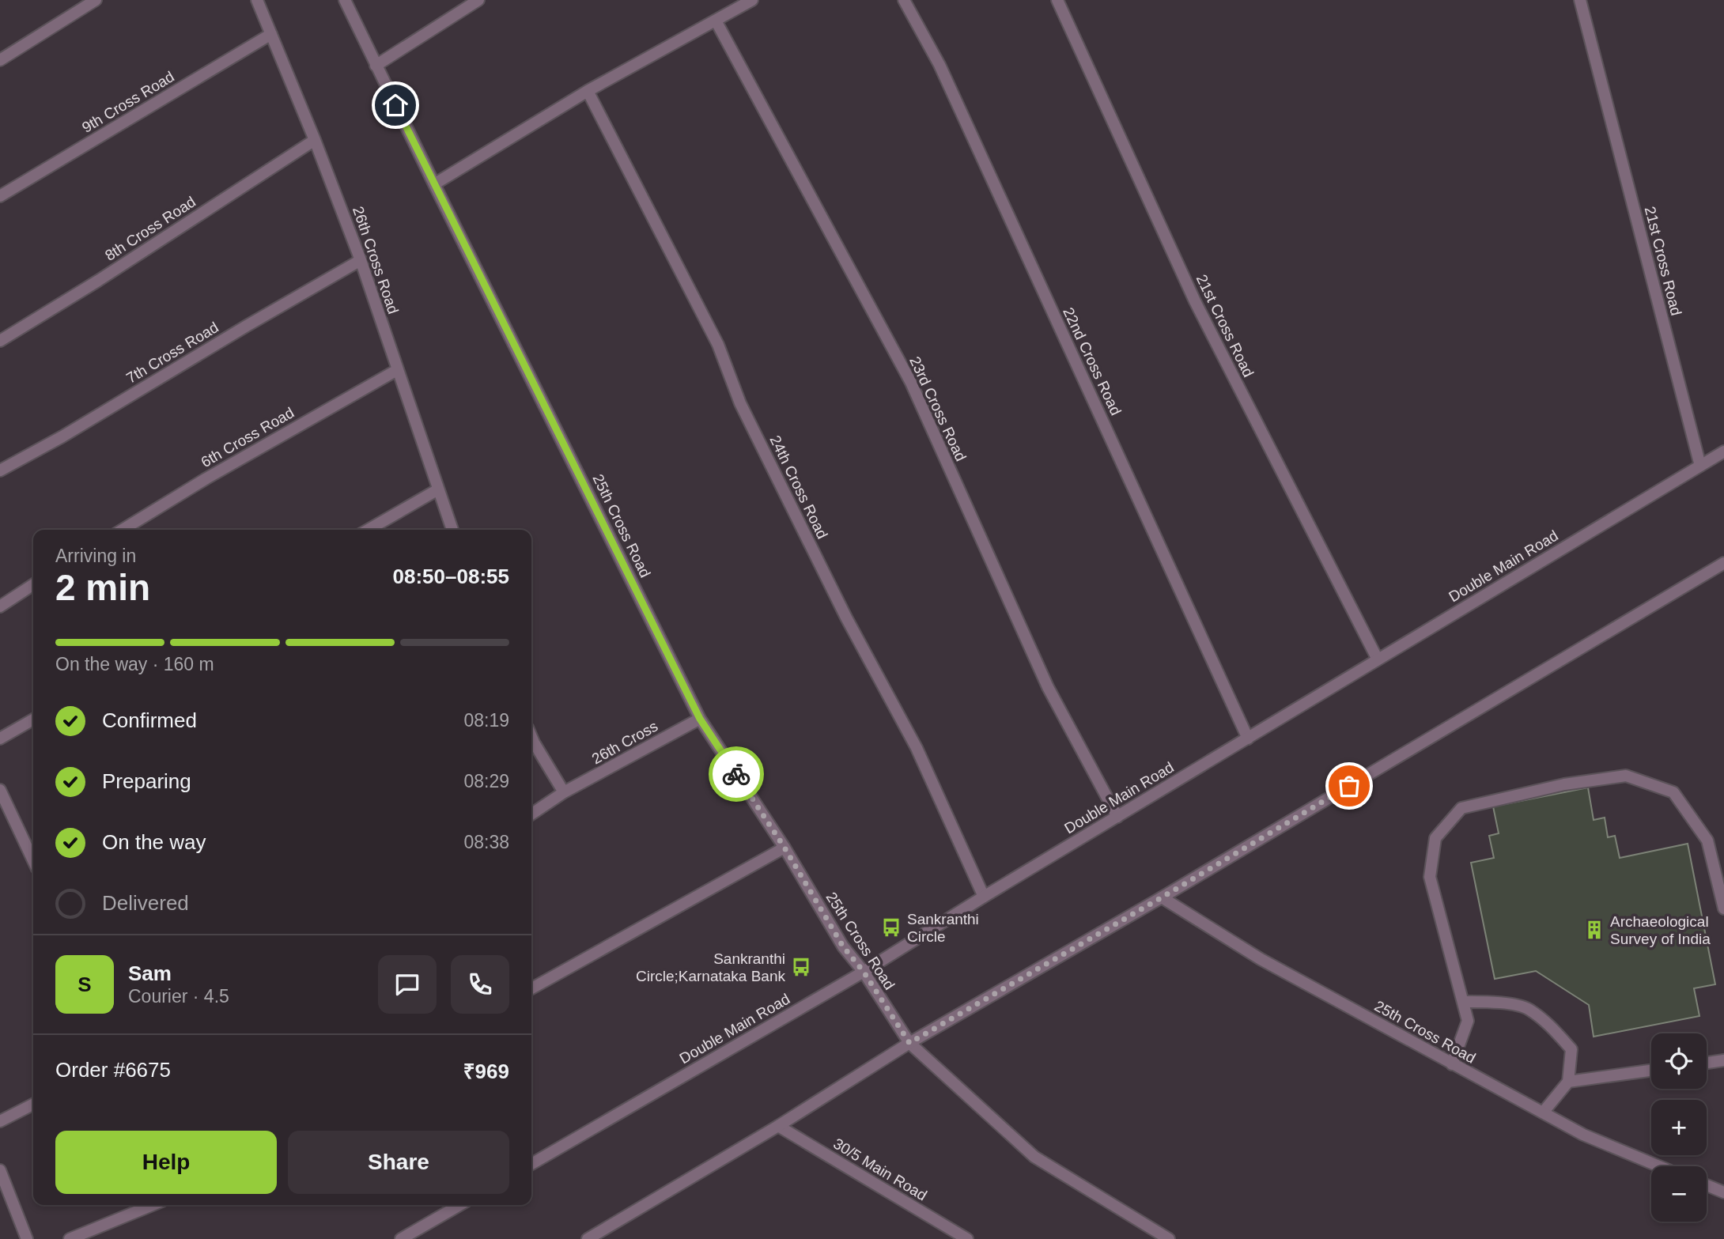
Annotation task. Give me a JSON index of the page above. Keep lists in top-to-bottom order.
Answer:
{
  "streets": {
    "street": [
      "9th Cross Road",
      "8th Cross Road",
      "26th Cross Road",
      "21st Cross Road",
      "7th Cross Road",
      "22nd Cross Road",
      "23rd Cross Road",
      "6th Cross Road",
      "24th Cross Road",
      "25th Cross Road",
      "Double Main Road",
      "26th Cross",
      "30/5 Main Road"
    ]
  },
  "crossings": [
    ["9th Cross Road", "26th Cross Road"],
    ["8th Cross Road", "26th Cross Road"],
    ["26th Cross Road", "7th Cross Road"],
    ["26th Cross Road", "6th Cross Road"],
    ["21st Cross Road", "Double Main Road"],
    ["22nd Cross Road", "Double Main Road"],
    ["23rd Cross Road", "Double Main Road"],
    ["24th Cross Road", "Double Main Road"],
    ["25th Cross Road", "Double Main Road"],
    ["25th Cross Road", "26th Cross"]
  ],
  "places": {
    "bus stop": ["Sankranthi Circle", "Sankranthi Circle;Karnataka Bank"],
    "building": ["Archaeological Survey of India"]
  },
  "page": {
    "heading": ["2 min", "Arriving in", "08:50–08:55"],
    "panel": [
      "Sam",
      "Courier · 4.5",
      "Order #6675",
      "₹969"
    ],
    "bar": "On the way · 160 m",
    "list": [
      ["Confirmed", "08:19"],
      ["Preparing", "08:29"],
      ["On the way", "08:38"],
      "Delivered"
    ],
    "round": "S",
    "map_buttons": ["+", "−"],
    "buttons": ["Help", "Share"]
  }
}
